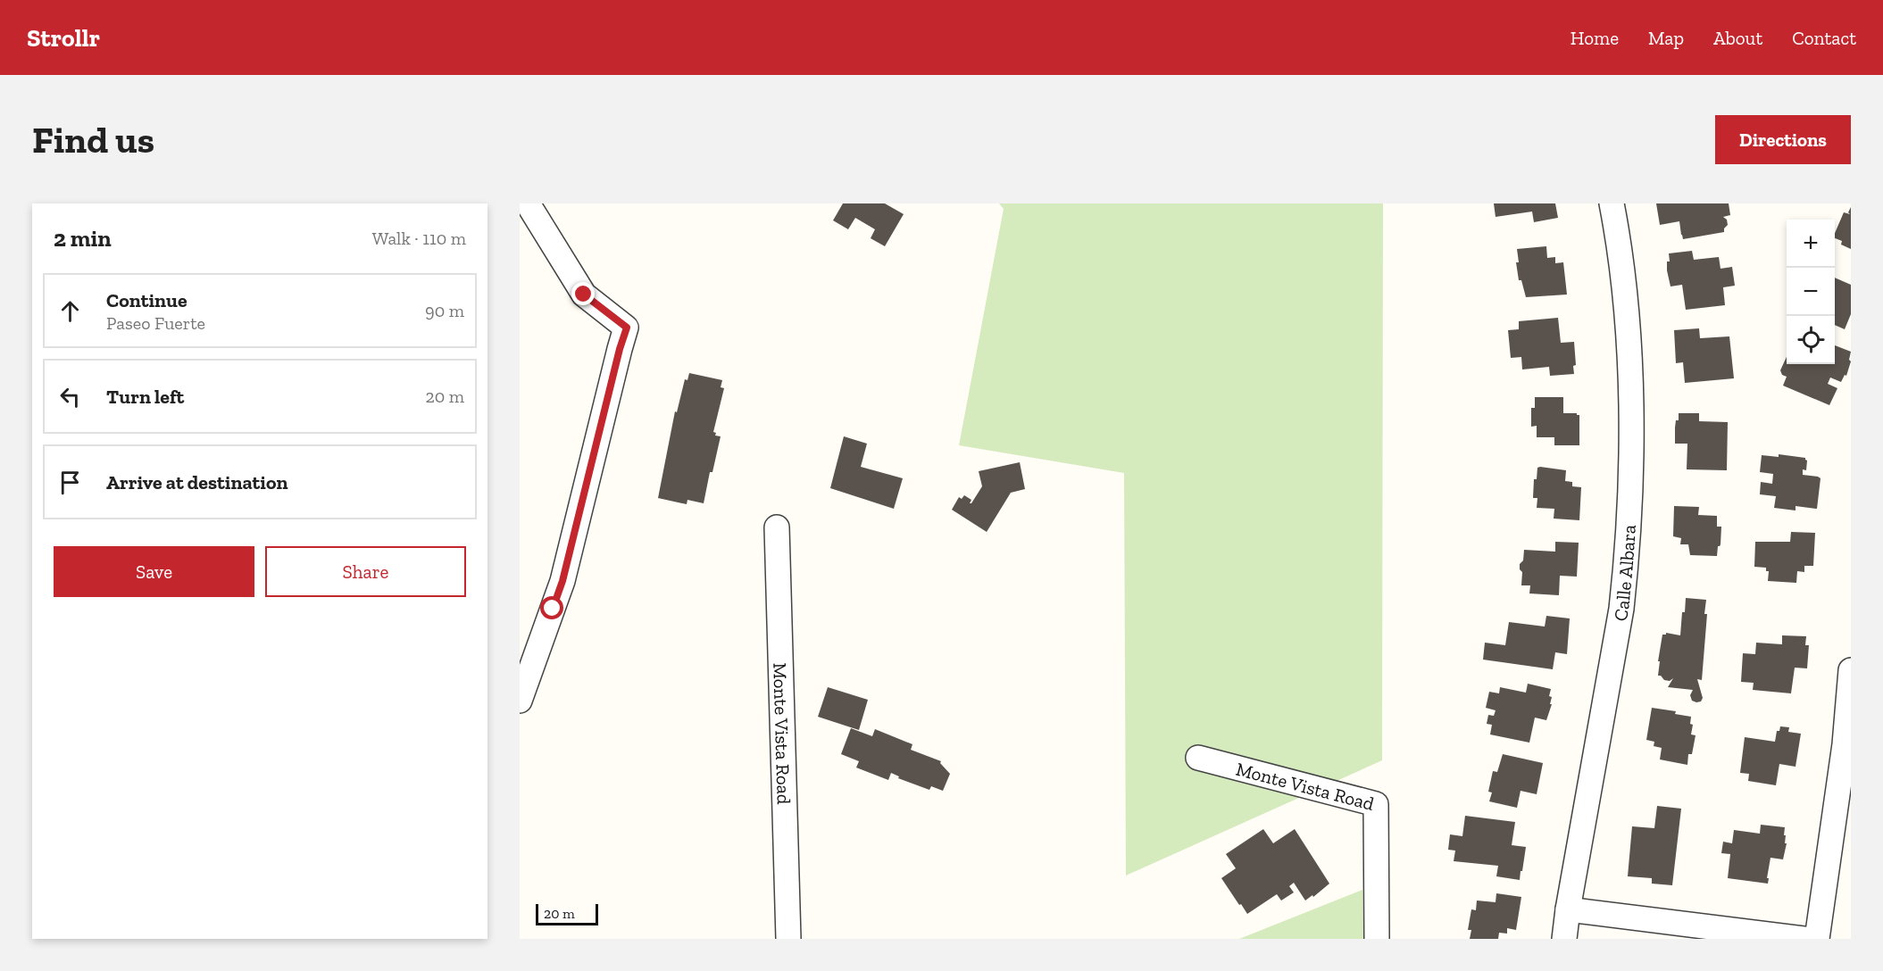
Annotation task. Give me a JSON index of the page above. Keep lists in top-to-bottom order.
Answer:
{
  "streets": {
    "street": ["Calle Albara", "Monte Vista Road"]
  },
  "scale_bar": "20 m",
  "page": {
    "header": "Strollr",
    "nav": [
      "Home",
      "Map",
      "About",
      "Contact"
    ],
    "buttons": [
      "Directions",
      ["Save", "Share"]
    ],
    "title": "Find us",
    "heading": ["2 min", "Walk · 110 m"],
    "map_buttons": ["+", "−"],
    "list": [
      ["Continue", "Paseo Fuerte", "90 m"],
      ["Turn left", "20 m"],
      "Arrive at destination"
    ],
    "scale": "20 m"
  }
}
